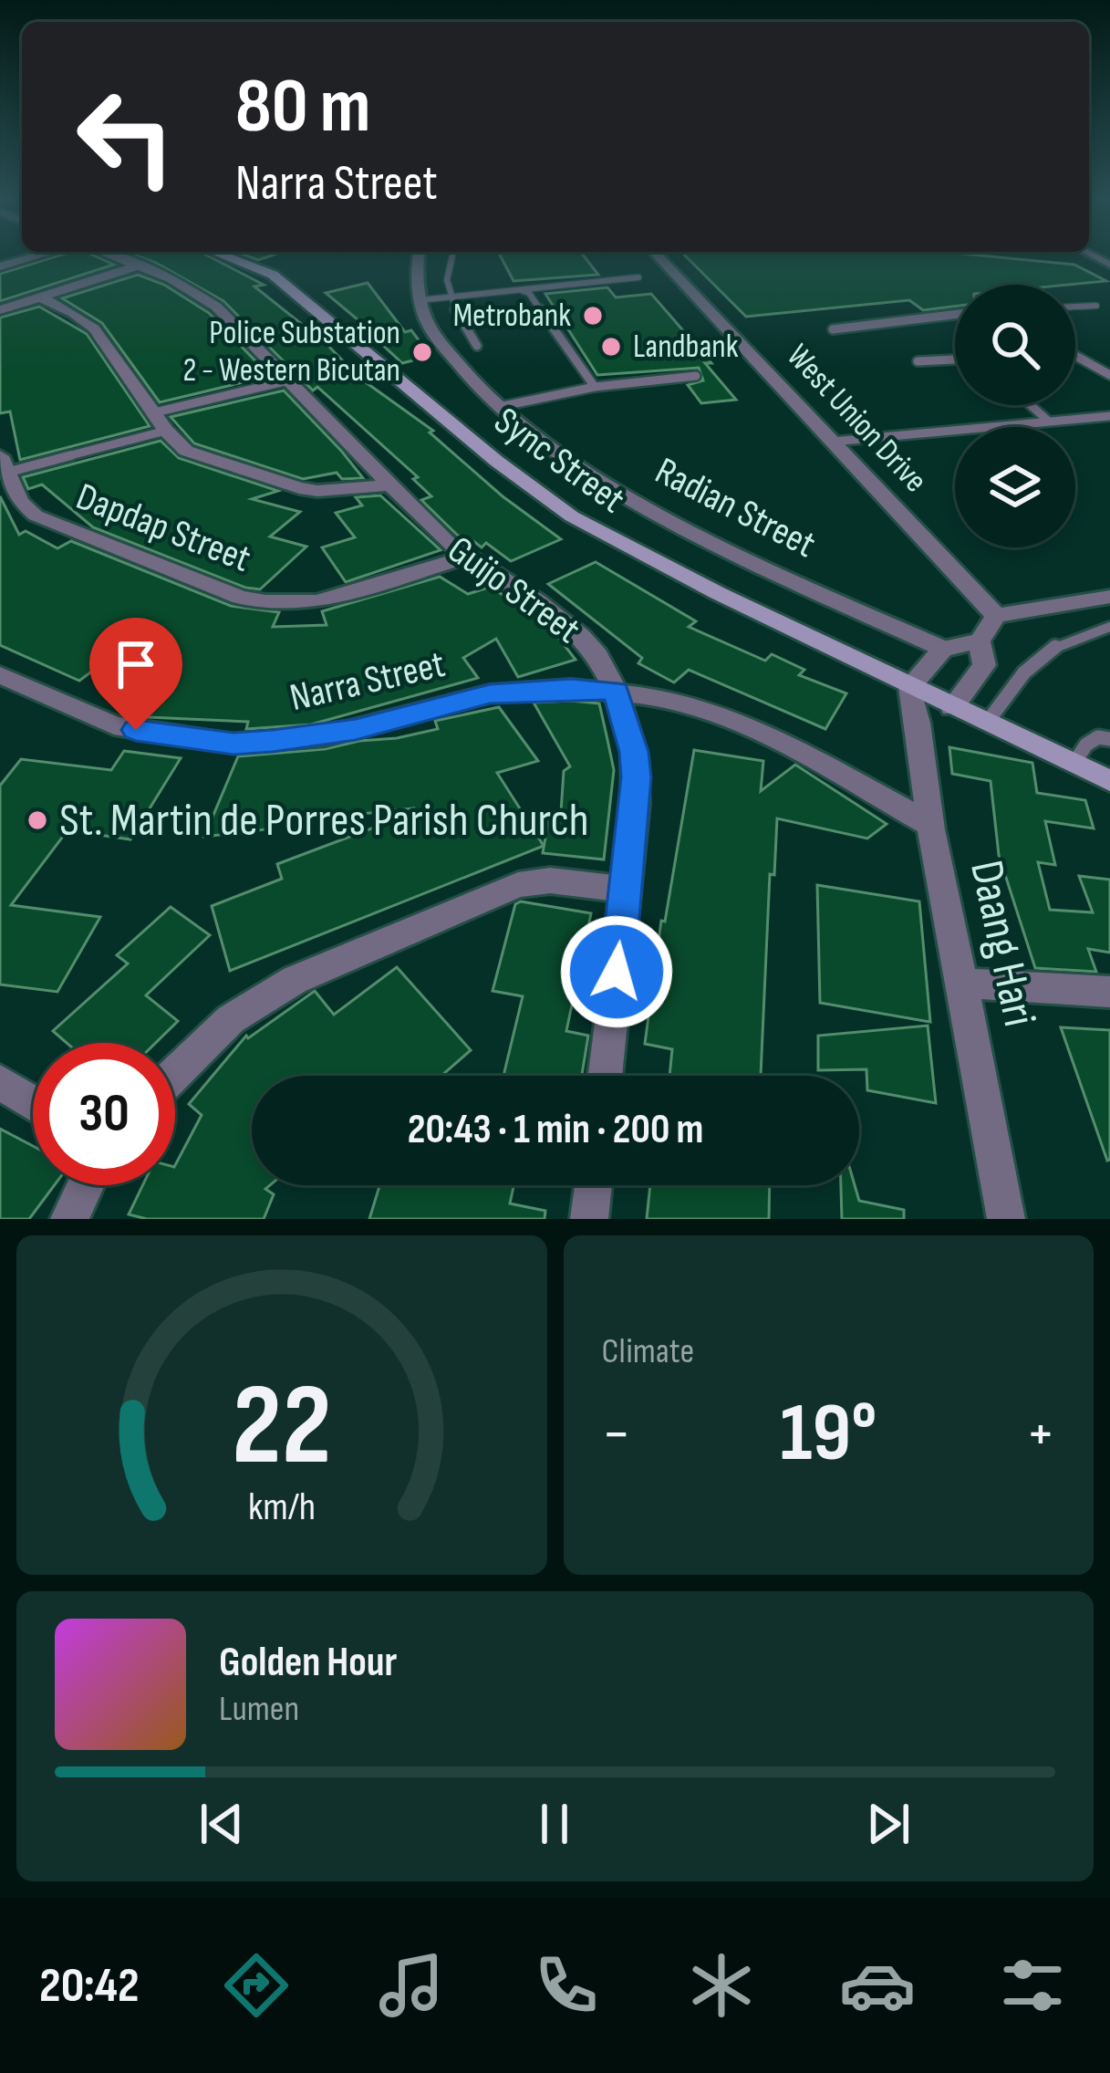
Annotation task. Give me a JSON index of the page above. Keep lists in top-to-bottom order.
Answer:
{
  "streets": {
    "main road": ["Sync Street"],
    "street": [
      "West Union Drive",
      "Radian Street",
      "Dapdap Street",
      "Guijo Street",
      "Narra Street",
      "Daang Hari"
    ]
  },
  "crossings": [
    ["Sync Street", "Daang Hari"],
    ["Dapdap Street", "Guijo Street"],
    ["Guijo Street", "Narra Street"],
    ["Narra Street", "Daang Hari"]
  ],
  "places": [
    "Metrobank",
    "Landbank",
    "Police Substation 2 - Western Bicutan",
    "St. Martin de Porres Parish Church"
  ],
  "page": {
    "turn": ["80 m", "Narra Street"],
    "limit": "30",
    "trip": "20:43 · 1 min · 200 m",
    "tile": "Climate",
    "heat": ["−", "19°", "+"],
    "song": ["Golden Hour", "Lumen"],
    "tabs": "20:42",
    "gauge": ["22", "km/h"]
  }
}
